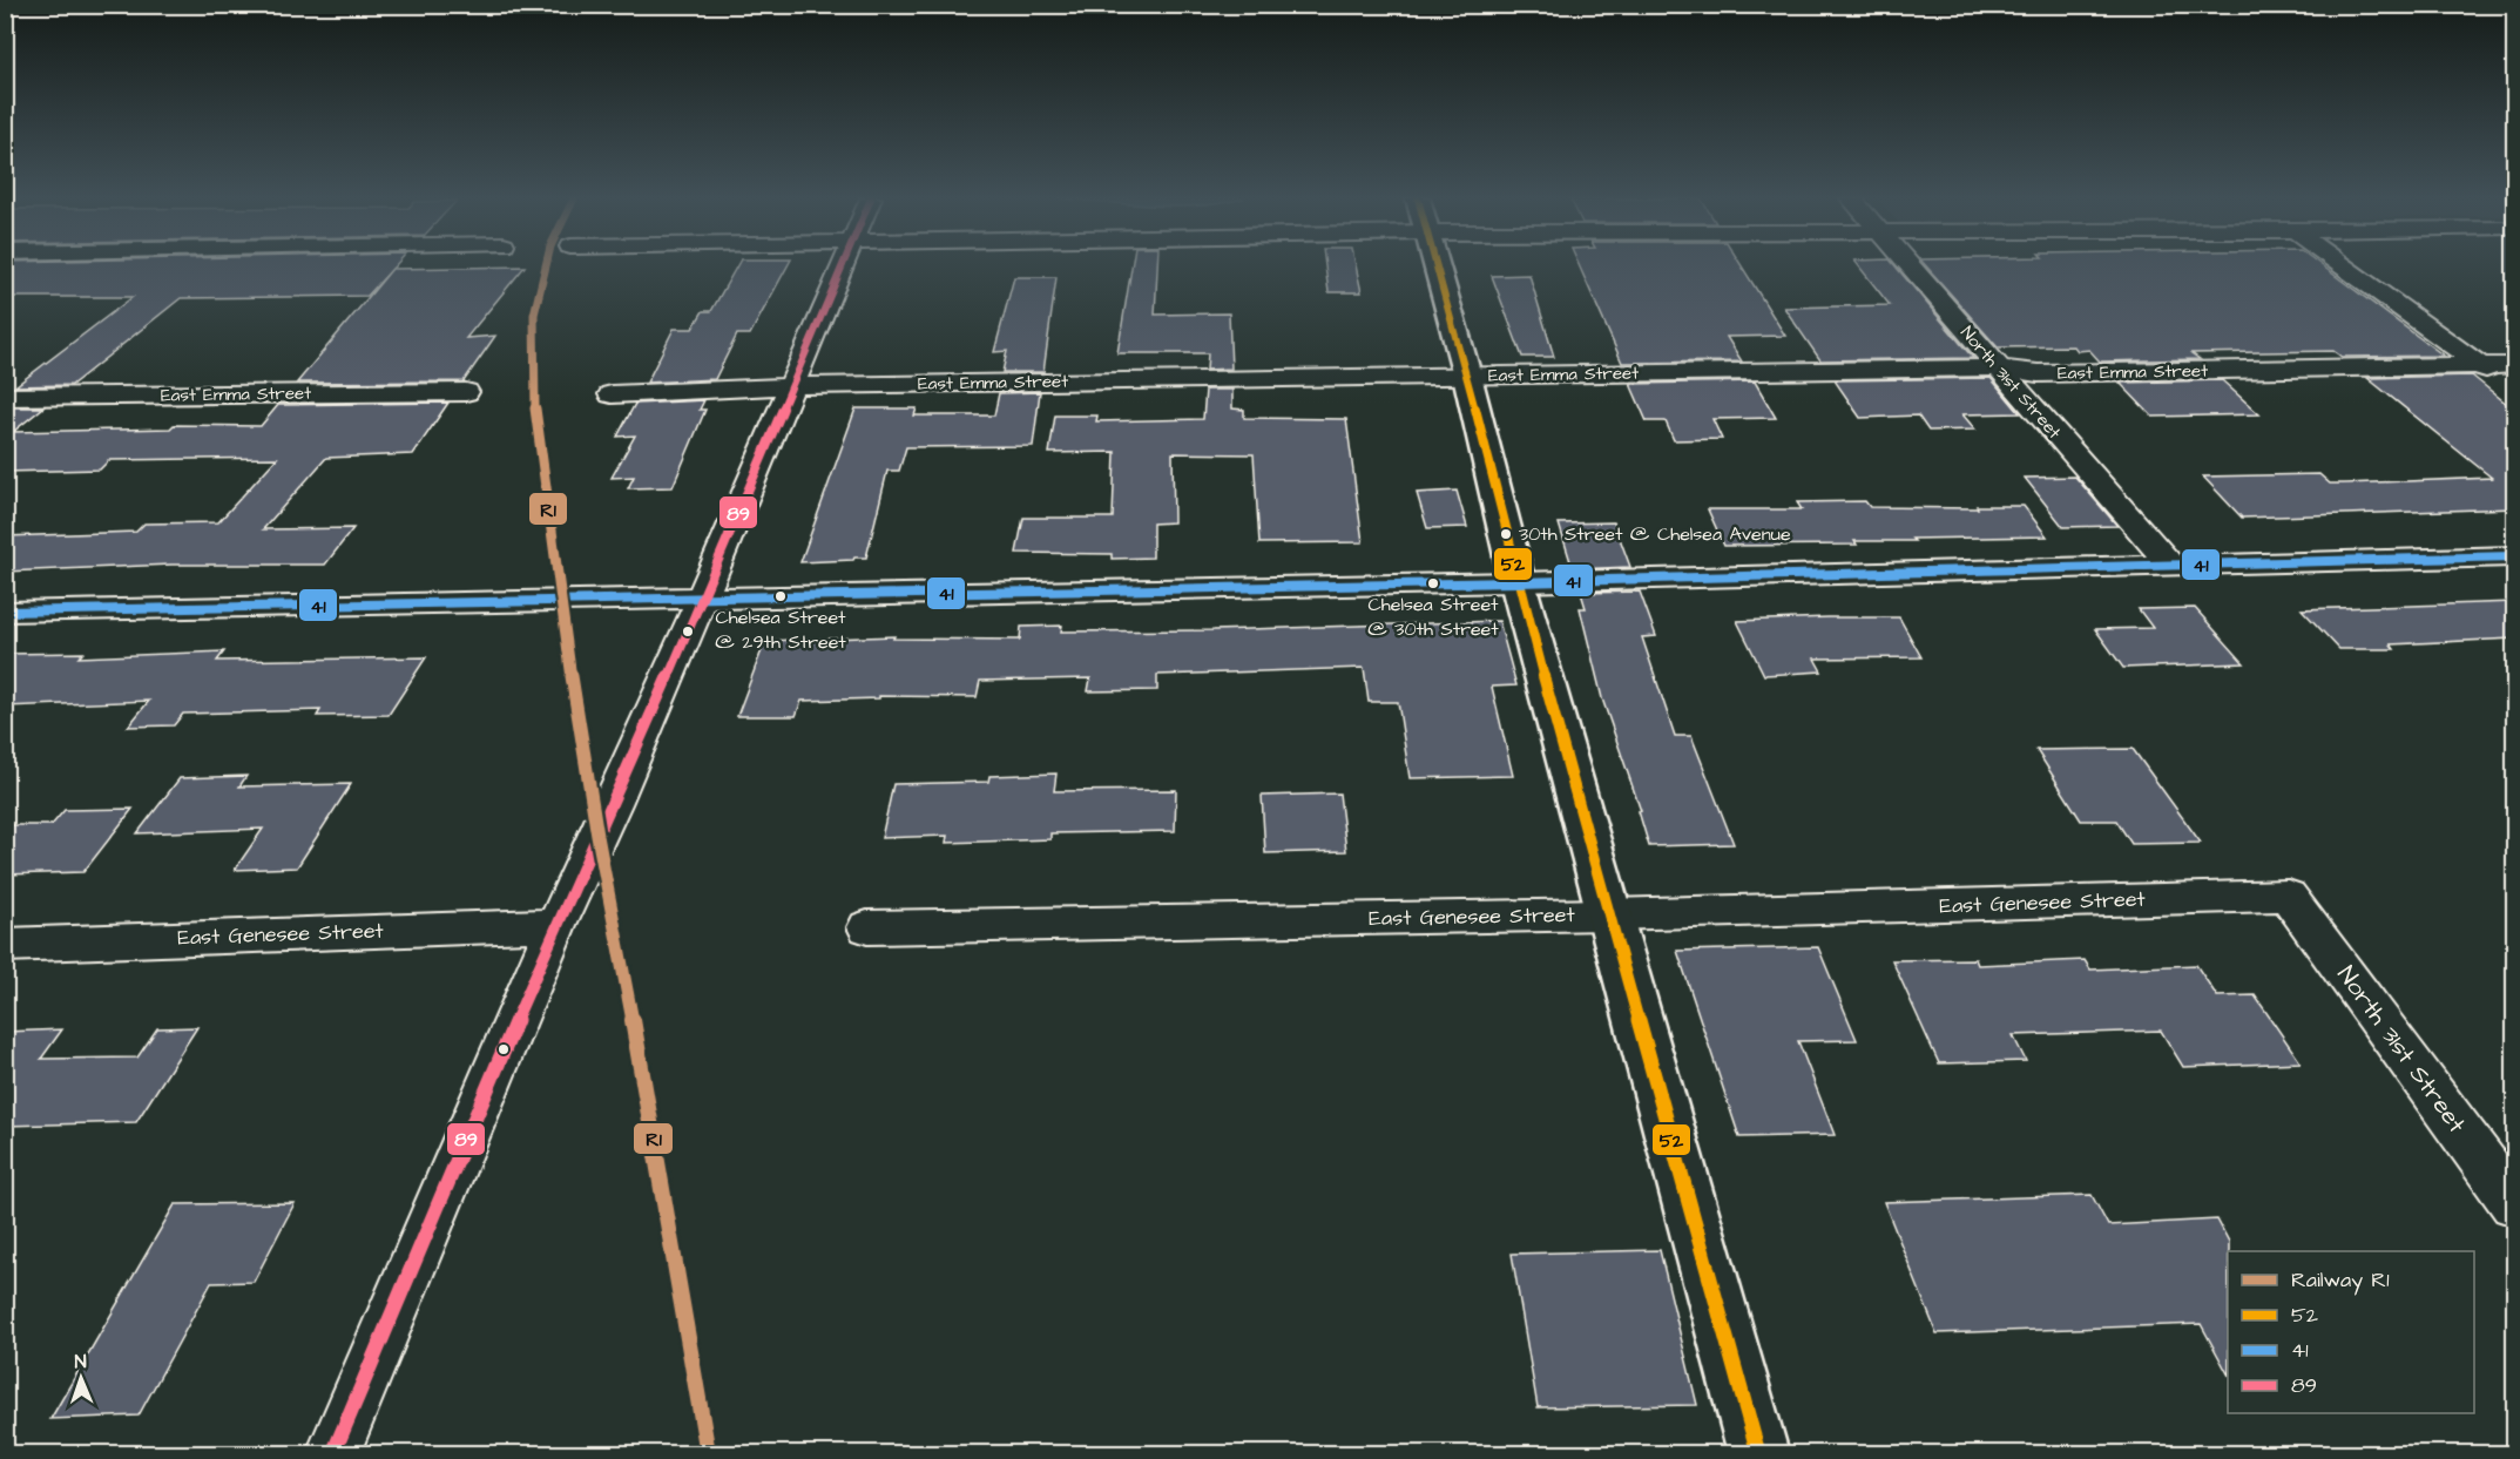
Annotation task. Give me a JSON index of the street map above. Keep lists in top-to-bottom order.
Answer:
{
  "streets": {
    "street": ["East Emma Street", "North 31st Street", "East Genesee Street"]
  },
  "crossings": [
    ["East Emma Street", "North 31st Street"],
    ["North 31st Street", "East Genesee Street"]
  ],
  "places": ["30th Street @ Chelsea Avenue", "Chelsea Street @ 30th Street", "Chelsea Street @ 29th Street"],
  "lines": [
    "rail line R1",
    "transit line 52",
    "transit line 89",
    "transit line 41"
  ],
  "legend": [
    "Railway R1",
    "52",
    "41",
    "89"
  ],
  "north": "top"
}
